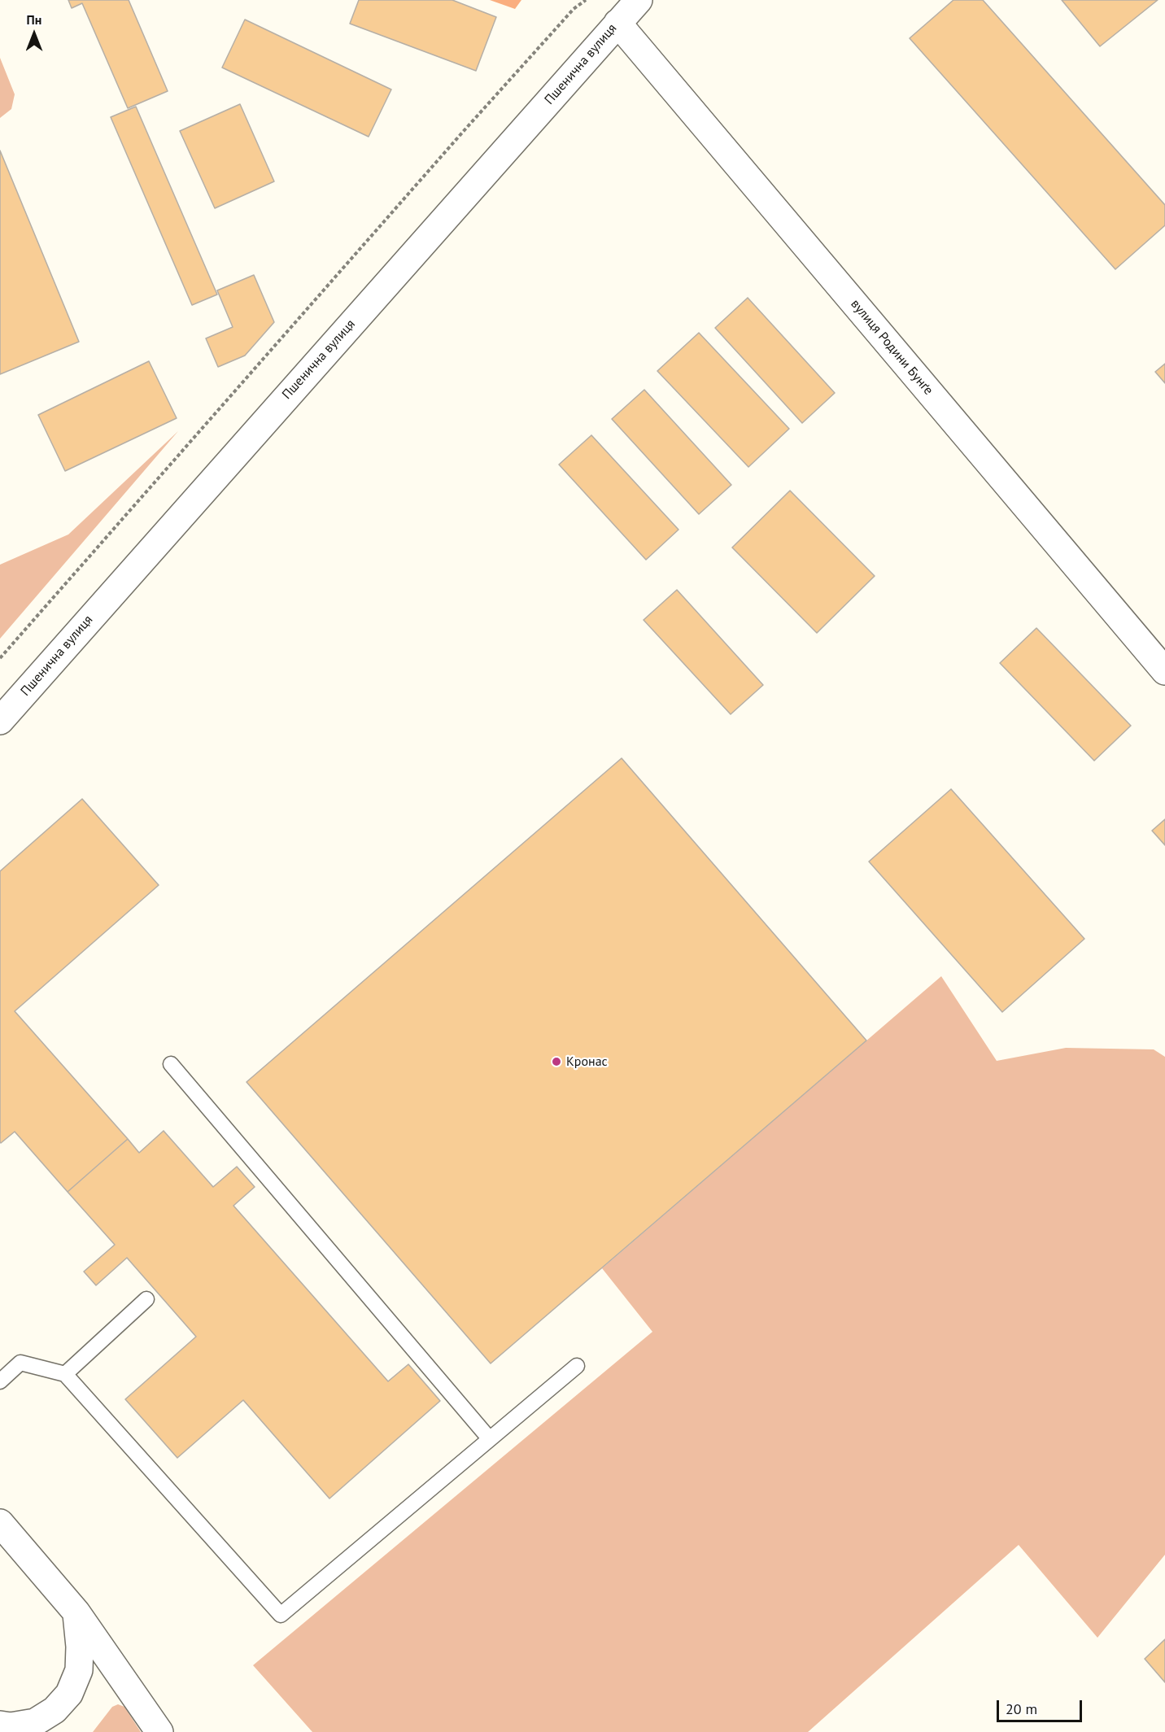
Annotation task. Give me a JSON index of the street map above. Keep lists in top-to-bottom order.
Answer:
{
  "streets": {
    "street": ["Пшенична вулиця", "вулиця Родини Бунґе"]
  },
  "crossings": [
    ["Пшенична вулиця", "вулиця Родини Бунґе"]
  ],
  "places": ["Кронас"],
  "scale_bar": "20 m",
  "north": "top"
}
